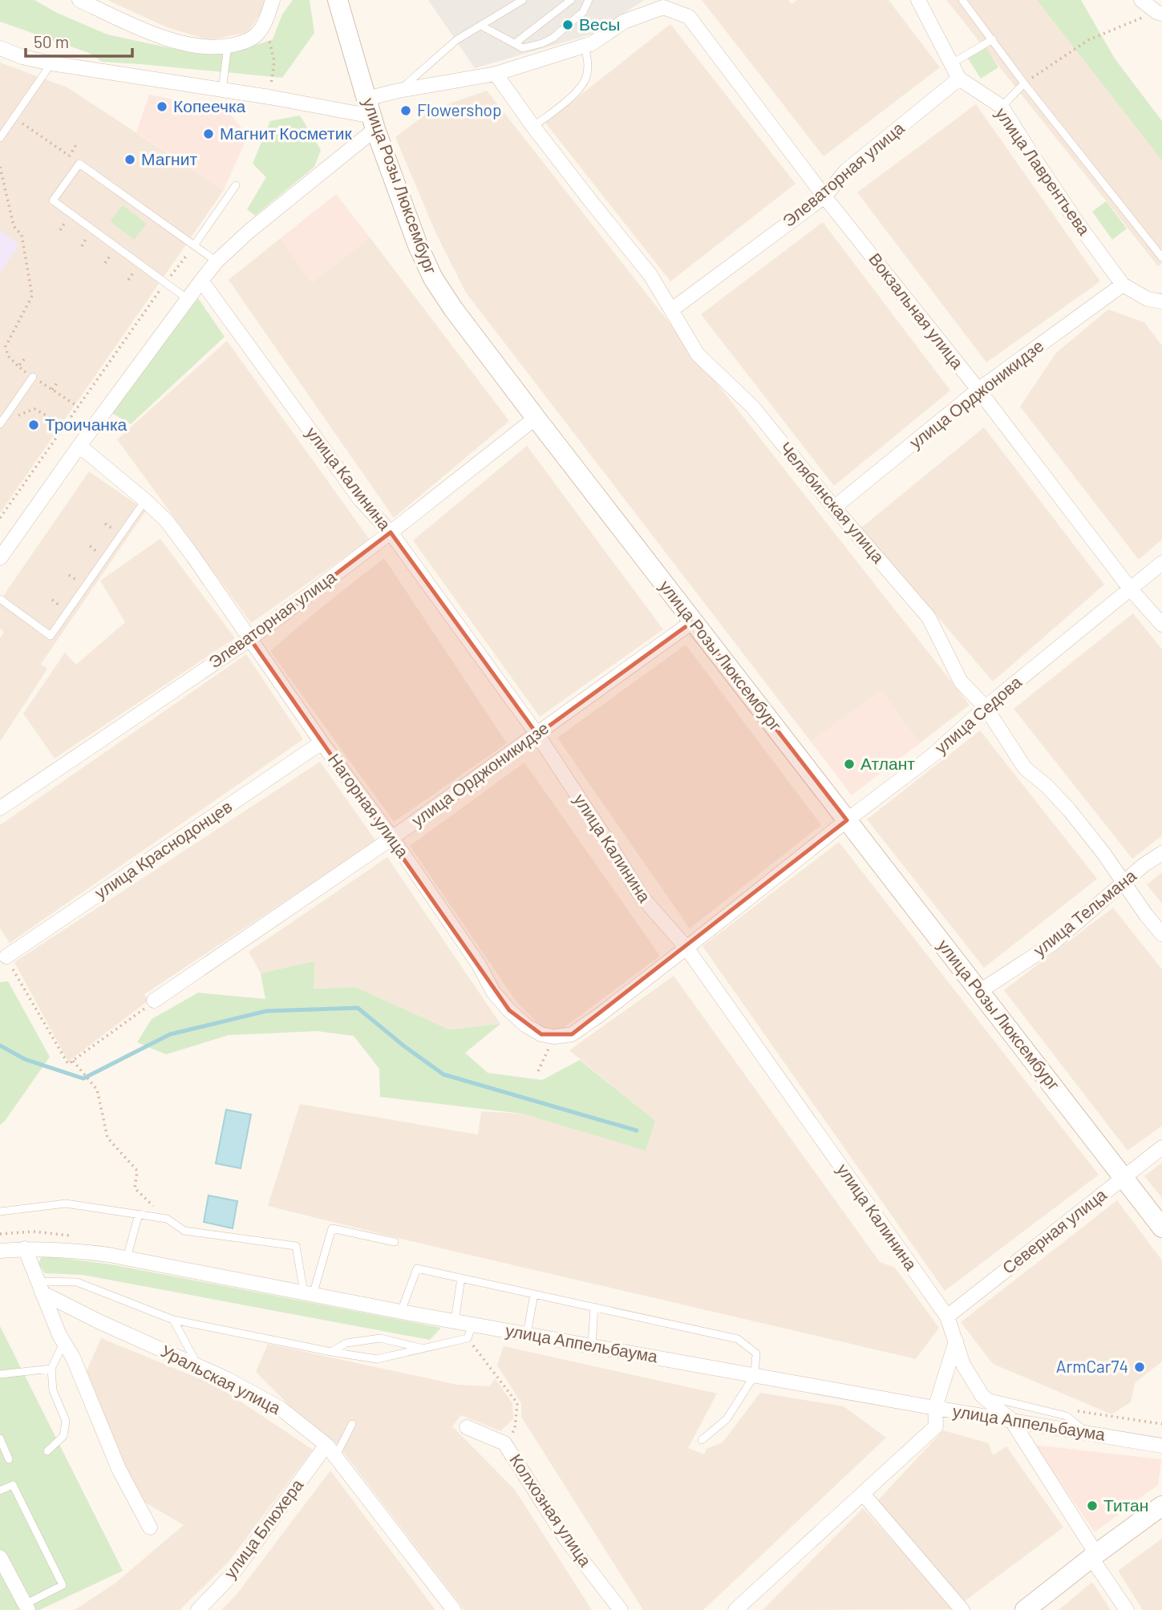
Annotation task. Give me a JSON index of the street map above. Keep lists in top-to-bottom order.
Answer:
{
  "streets": {
    "street": [
      "улица Лаврентьева",
      "Элеваторная улица",
      "улица Розы Люксембург",
      "Вокзальная улица",
      "улица Орджоникидзе",
      "улица Калинина",
      "Челябинская улица",
      "улица Седова",
      "Нагорная улица",
      "улица Краснодонцев",
      "улица Тельмана",
      "Северная улица",
      "улица Аппельбаума",
      "Уральская улица",
      "Колхозная улица",
      "улица Блюхера"
    ]
  },
  "crossings": [
    ["улица Лаврентьева", "Элеваторная улица"],
    ["улица Лаврентьева", "улица Орджоникидзе"],
    ["Элеваторная улица", "улица Розы Люксембург"],
    ["Элеваторная улица", "Вокзальная улица"],
    ["Элеваторная улица", "улица Калинина"],
    ["Элеваторная улица", "Челябинская улица"],
    ["Элеваторная улица", "Нагорная улица"],
    ["улица Розы Люксембург", "улица Орджоникидзе"],
    ["улица Розы Люксембург", "улица Седова"],
    ["улица Розы Люксембург", "улица Тельмана"],
    ["улица Розы Люксембург", "Северная улица"],
    ["Вокзальная улица", "улица Орджоникидзе"],
    ["Вокзальная улица", "улица Седова"],
    ["улица Орджоникидзе", "улица Калинина"],
    ["улица Орджоникидзе", "Челябинская улица"],
    ["улица Орджоникидзе", "Нагорная улица"],
    ["улица Калинина", "улица Седова"],
    ["улица Калинина", "Северная улица"],
    ["улица Калинина", "улица Аппельбаума"],
    ["Челябинская улица", "улица Седова"],
    ["Челябинская улица", "улица Тельмана"],
    ["Нагорная улица", "улица Краснодонцев"],
    ["Уральская улица", "улица Блюхера"]
  ],
  "places": [
    "Весы",
    "Копеечка",
    "Flowershop",
    "Магнит Косметик",
    "Магнит",
    "Троичанка",
    "Атлант",
    "ArmCar74",
    "Титан"
  ],
  "scale_bar": "50 m"
}
